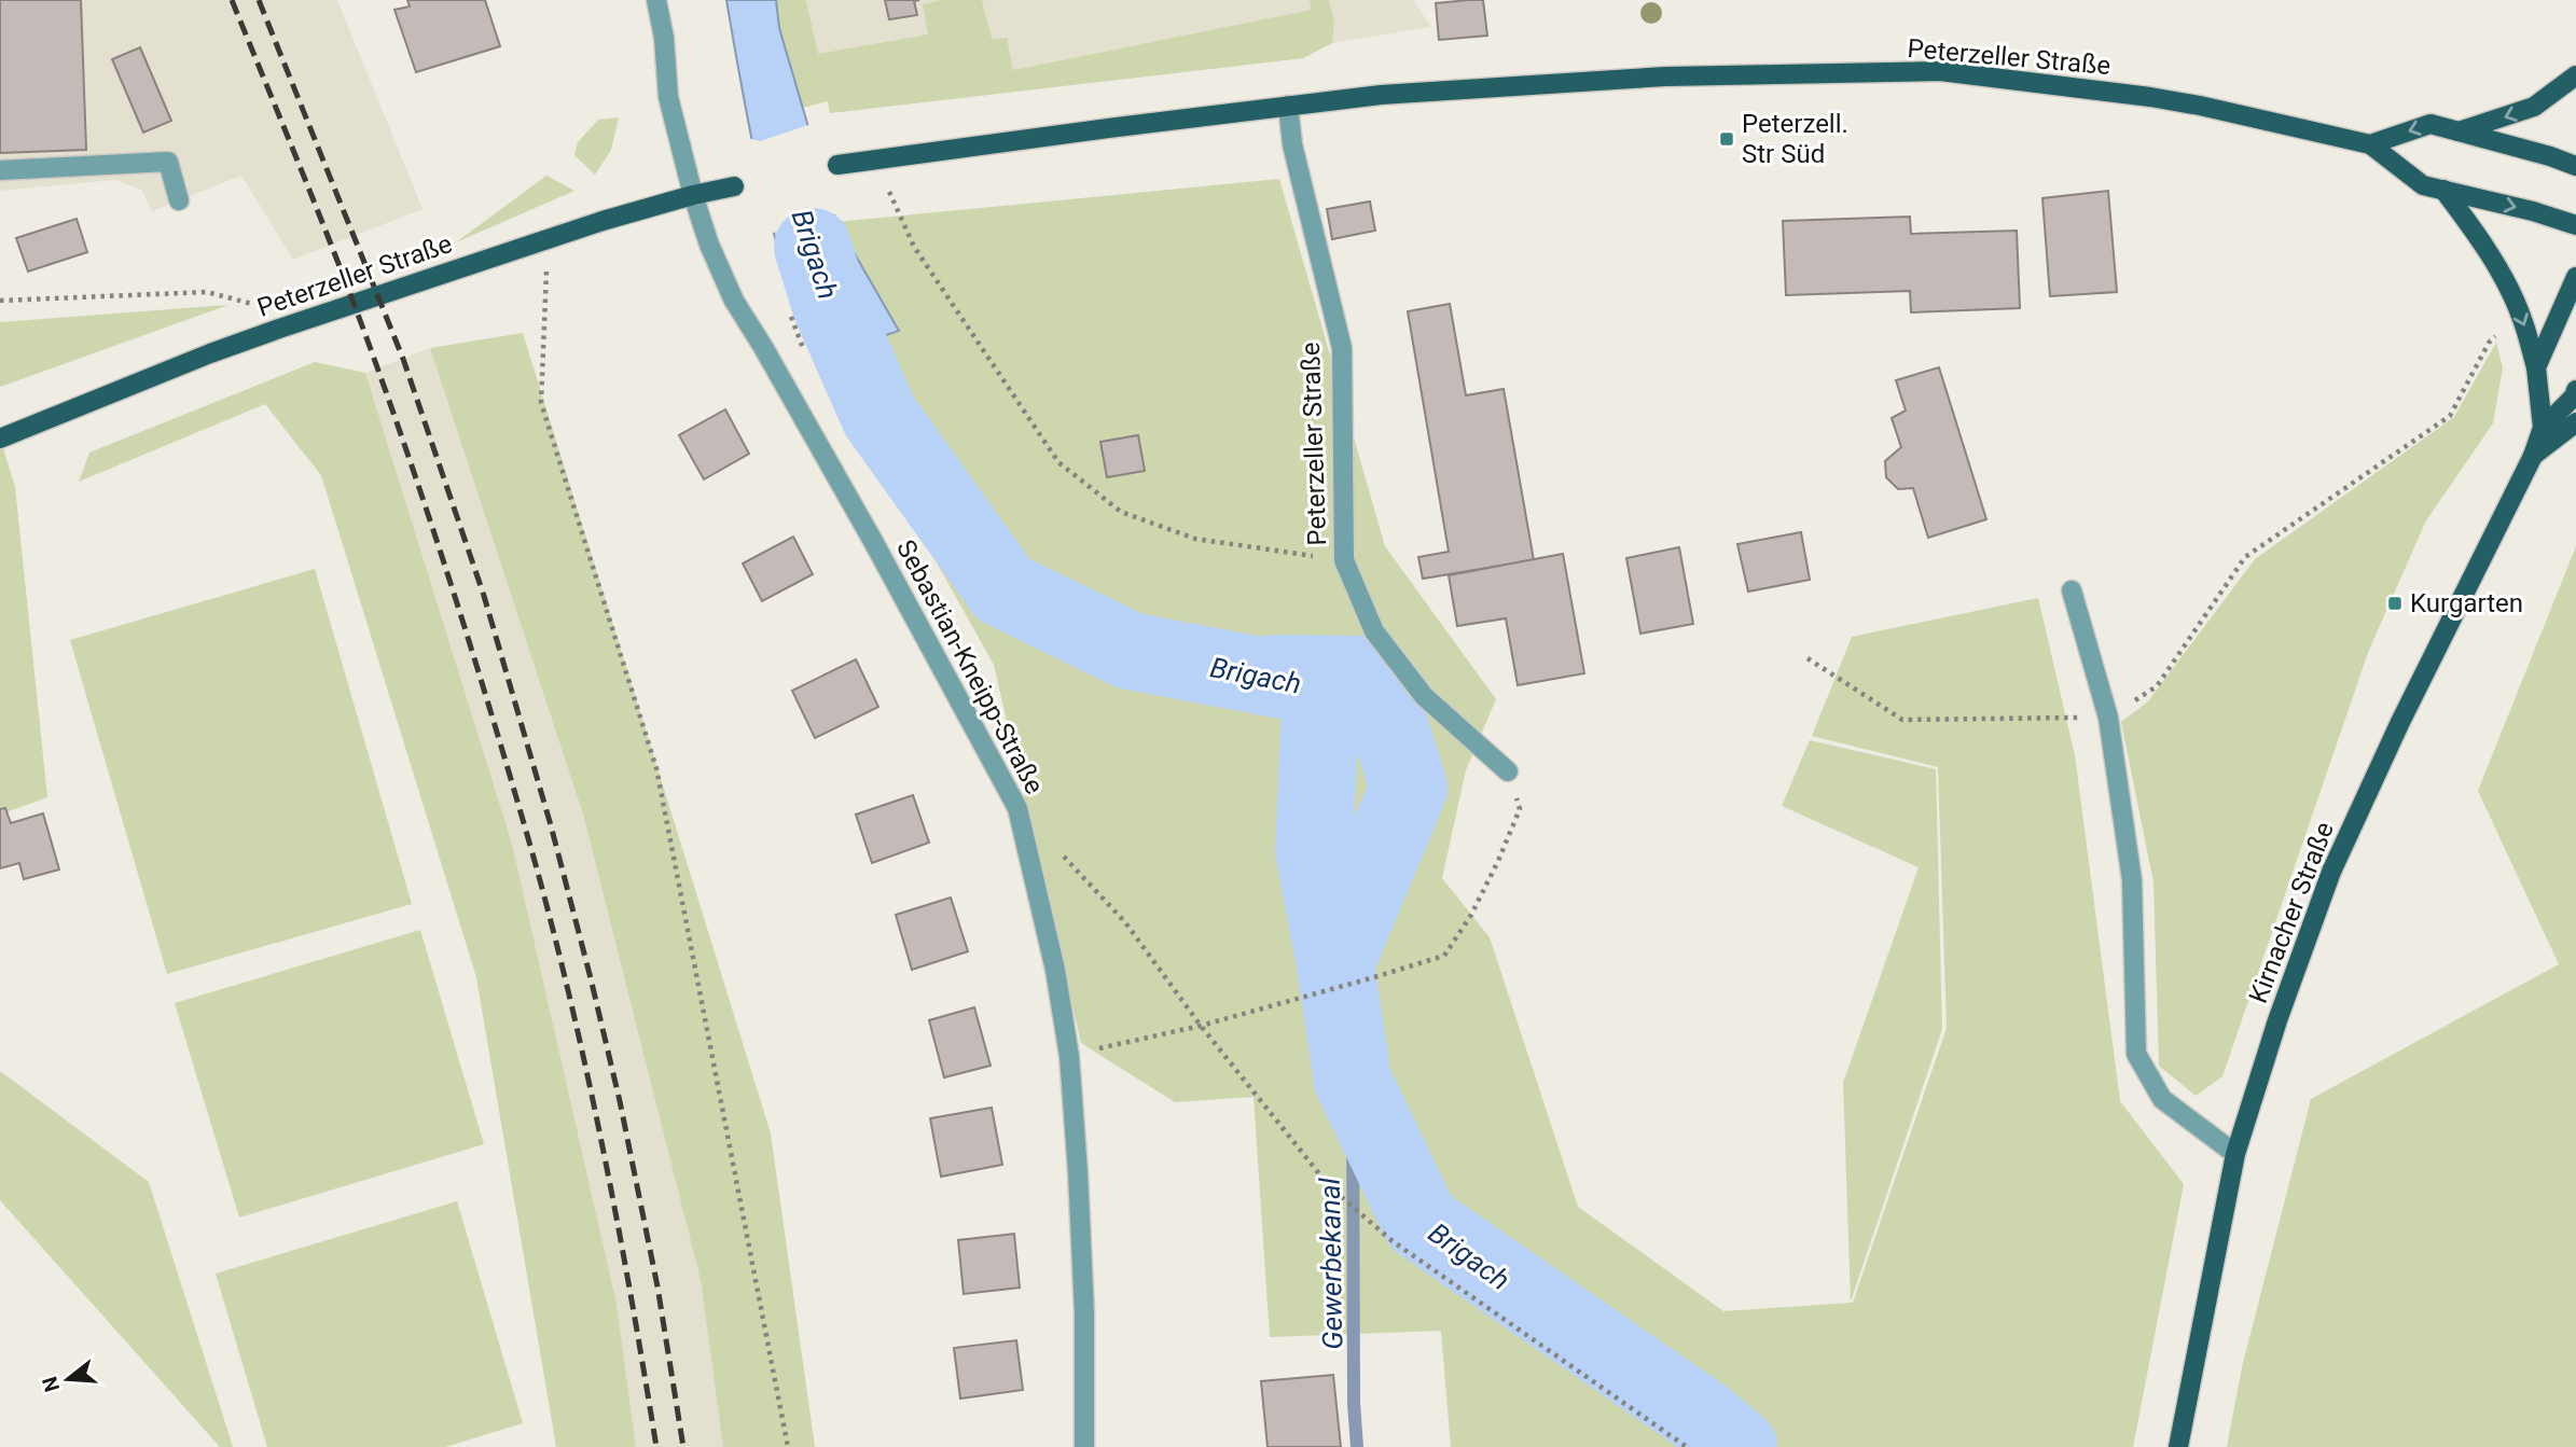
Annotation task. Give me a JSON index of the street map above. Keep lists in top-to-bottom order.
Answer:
{
  "streets": {
    "main road": ["Peterzeller Straße", "Kirnacher Straße"],
    "street": ["Sebastian-Kneipp-Straße"]
  },
  "crossings": [
    ["Peterzeller Straße", "Sebastian-Kneipp-Straße"]
  ],
  "water": ["Brigach", "Gewerbekanal"],
  "places": {
    "transit": ["Peterzell. Str Süd", "Kurgarten"]
  },
  "north": "left"
}
